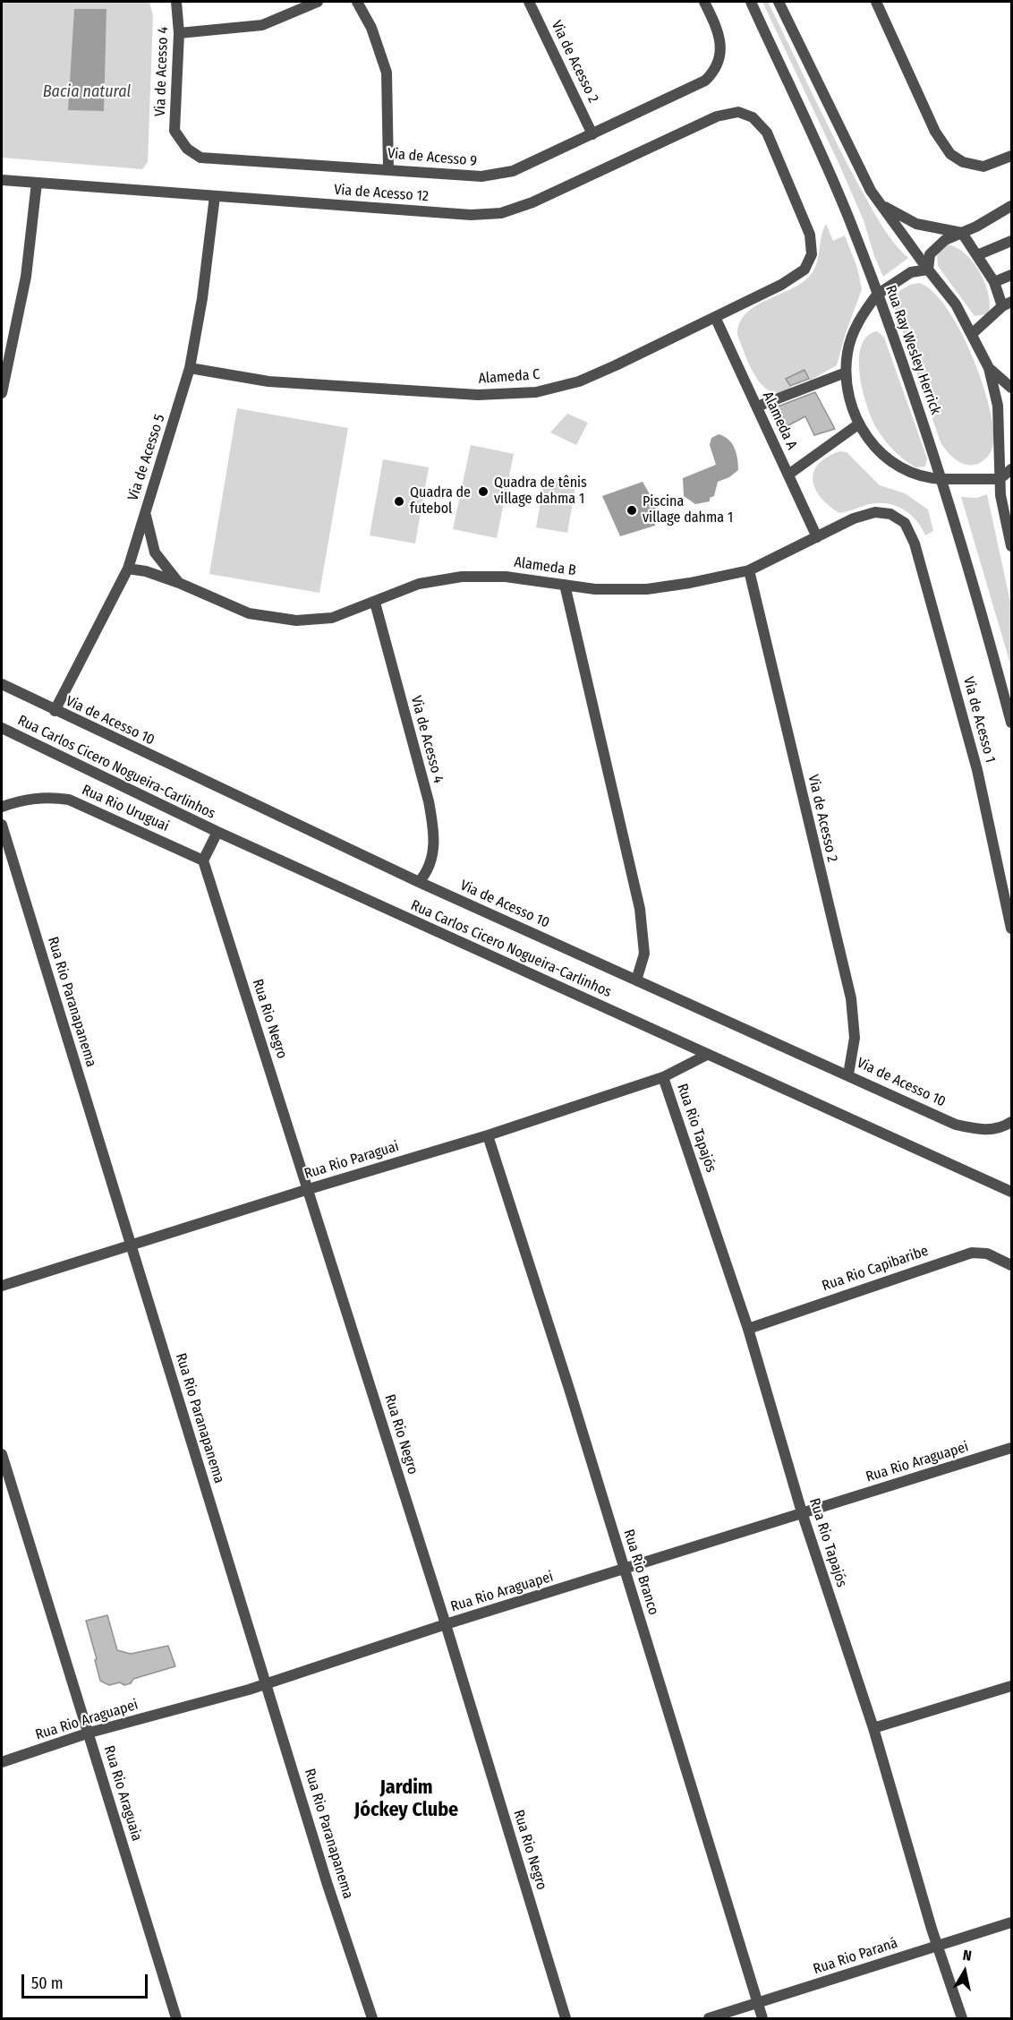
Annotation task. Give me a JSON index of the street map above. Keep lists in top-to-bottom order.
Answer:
{
  "streets": {
    "street": [
      "Via de Acesso 2",
      "Via de Acesso 4",
      "Via de Acesso 9",
      "Via de Acesso 12",
      "Rua Ray Wesley Herrick",
      "Alameda C",
      "Alameda A",
      "Via de Acesso 5",
      "Alameda B",
      "Via de Acesso 1",
      "Via de Acesso 10",
      "Rua Carlos Cicero Nogueira-Carlinhos",
      "Rua Rio Uruguai",
      "Rua Rio Paranapanema",
      "Rua Rio Negro",
      "Rua Rio Tapajós",
      "Rua Rio Paraguai",
      "Rua Rio Capibaribe",
      "Rua Rio Araguapei",
      "Rua Rio Branco",
      "Rua Rio Araguaia",
      "Rua Rio Paraná"
    ]
  },
  "crossings": [
    ["Via de Acesso 2", "Via de Acesso 9"],
    ["Via de Acesso 2", "Alameda B"],
    ["Via de Acesso 2", "Via de Acesso 10"],
    ["Via de Acesso 4", "Via de Acesso 9"],
    ["Via de Acesso 4", "Alameda B"],
    ["Via de Acesso 4", "Via de Acesso 10"],
    ["Via de Acesso 12", "Alameda C"],
    ["Via de Acesso 12", "Via de Acesso 5"],
    ["Alameda C", "Alameda A"],
    ["Alameda C", "Via de Acesso 5"],
    ["Alameda A", "Alameda B"],
    ["Via de Acesso 5", "Alameda B"],
    ["Via de Acesso 5", "Via de Acesso 10"],
    ["Alameda B", "Via de Acesso 1"],
    ["Rua Carlos Cicero Nogueira-Carlinhos", "Rua Rio Paraguai"],
    ["Rua Rio Uruguai", "Rua Rio Negro"],
    ["Rua Rio Paranapanema", "Rua Rio Paraguai"],
    ["Rua Rio Paranapanema", "Rua Rio Araguapei"],
    ["Rua Rio Negro", "Rua Rio Paraguai"],
    ["Rua Rio Negro", "Rua Rio Araguapei"],
    ["Rua Rio Tapajós", "Rua Rio Paraguai"],
    ["Rua Rio Tapajós", "Rua Rio Capibaribe"],
    ["Rua Rio Tapajós", "Rua Rio Araguapei"],
    ["Rua Rio Tapajós", "Rua Rio Paraná"],
    ["Rua Rio Paraguai", "Rua Rio Branco"],
    ["Rua Rio Araguapei", "Rua Rio Branco"],
    ["Rua Rio Araguapei", "Rua Rio Araguaia"],
    ["Rua Rio Branco", "Rua Rio Paraná"]
  ],
  "districts": ["Jardim Jóckey Clube"],
  "water": ["Bacia natural"],
  "places": ["Quadra de tênis village dahma 1", "Quadra de futebol", "Piscina village dahma 1"],
  "scale_bar": "50 m",
  "north": "top"
}
